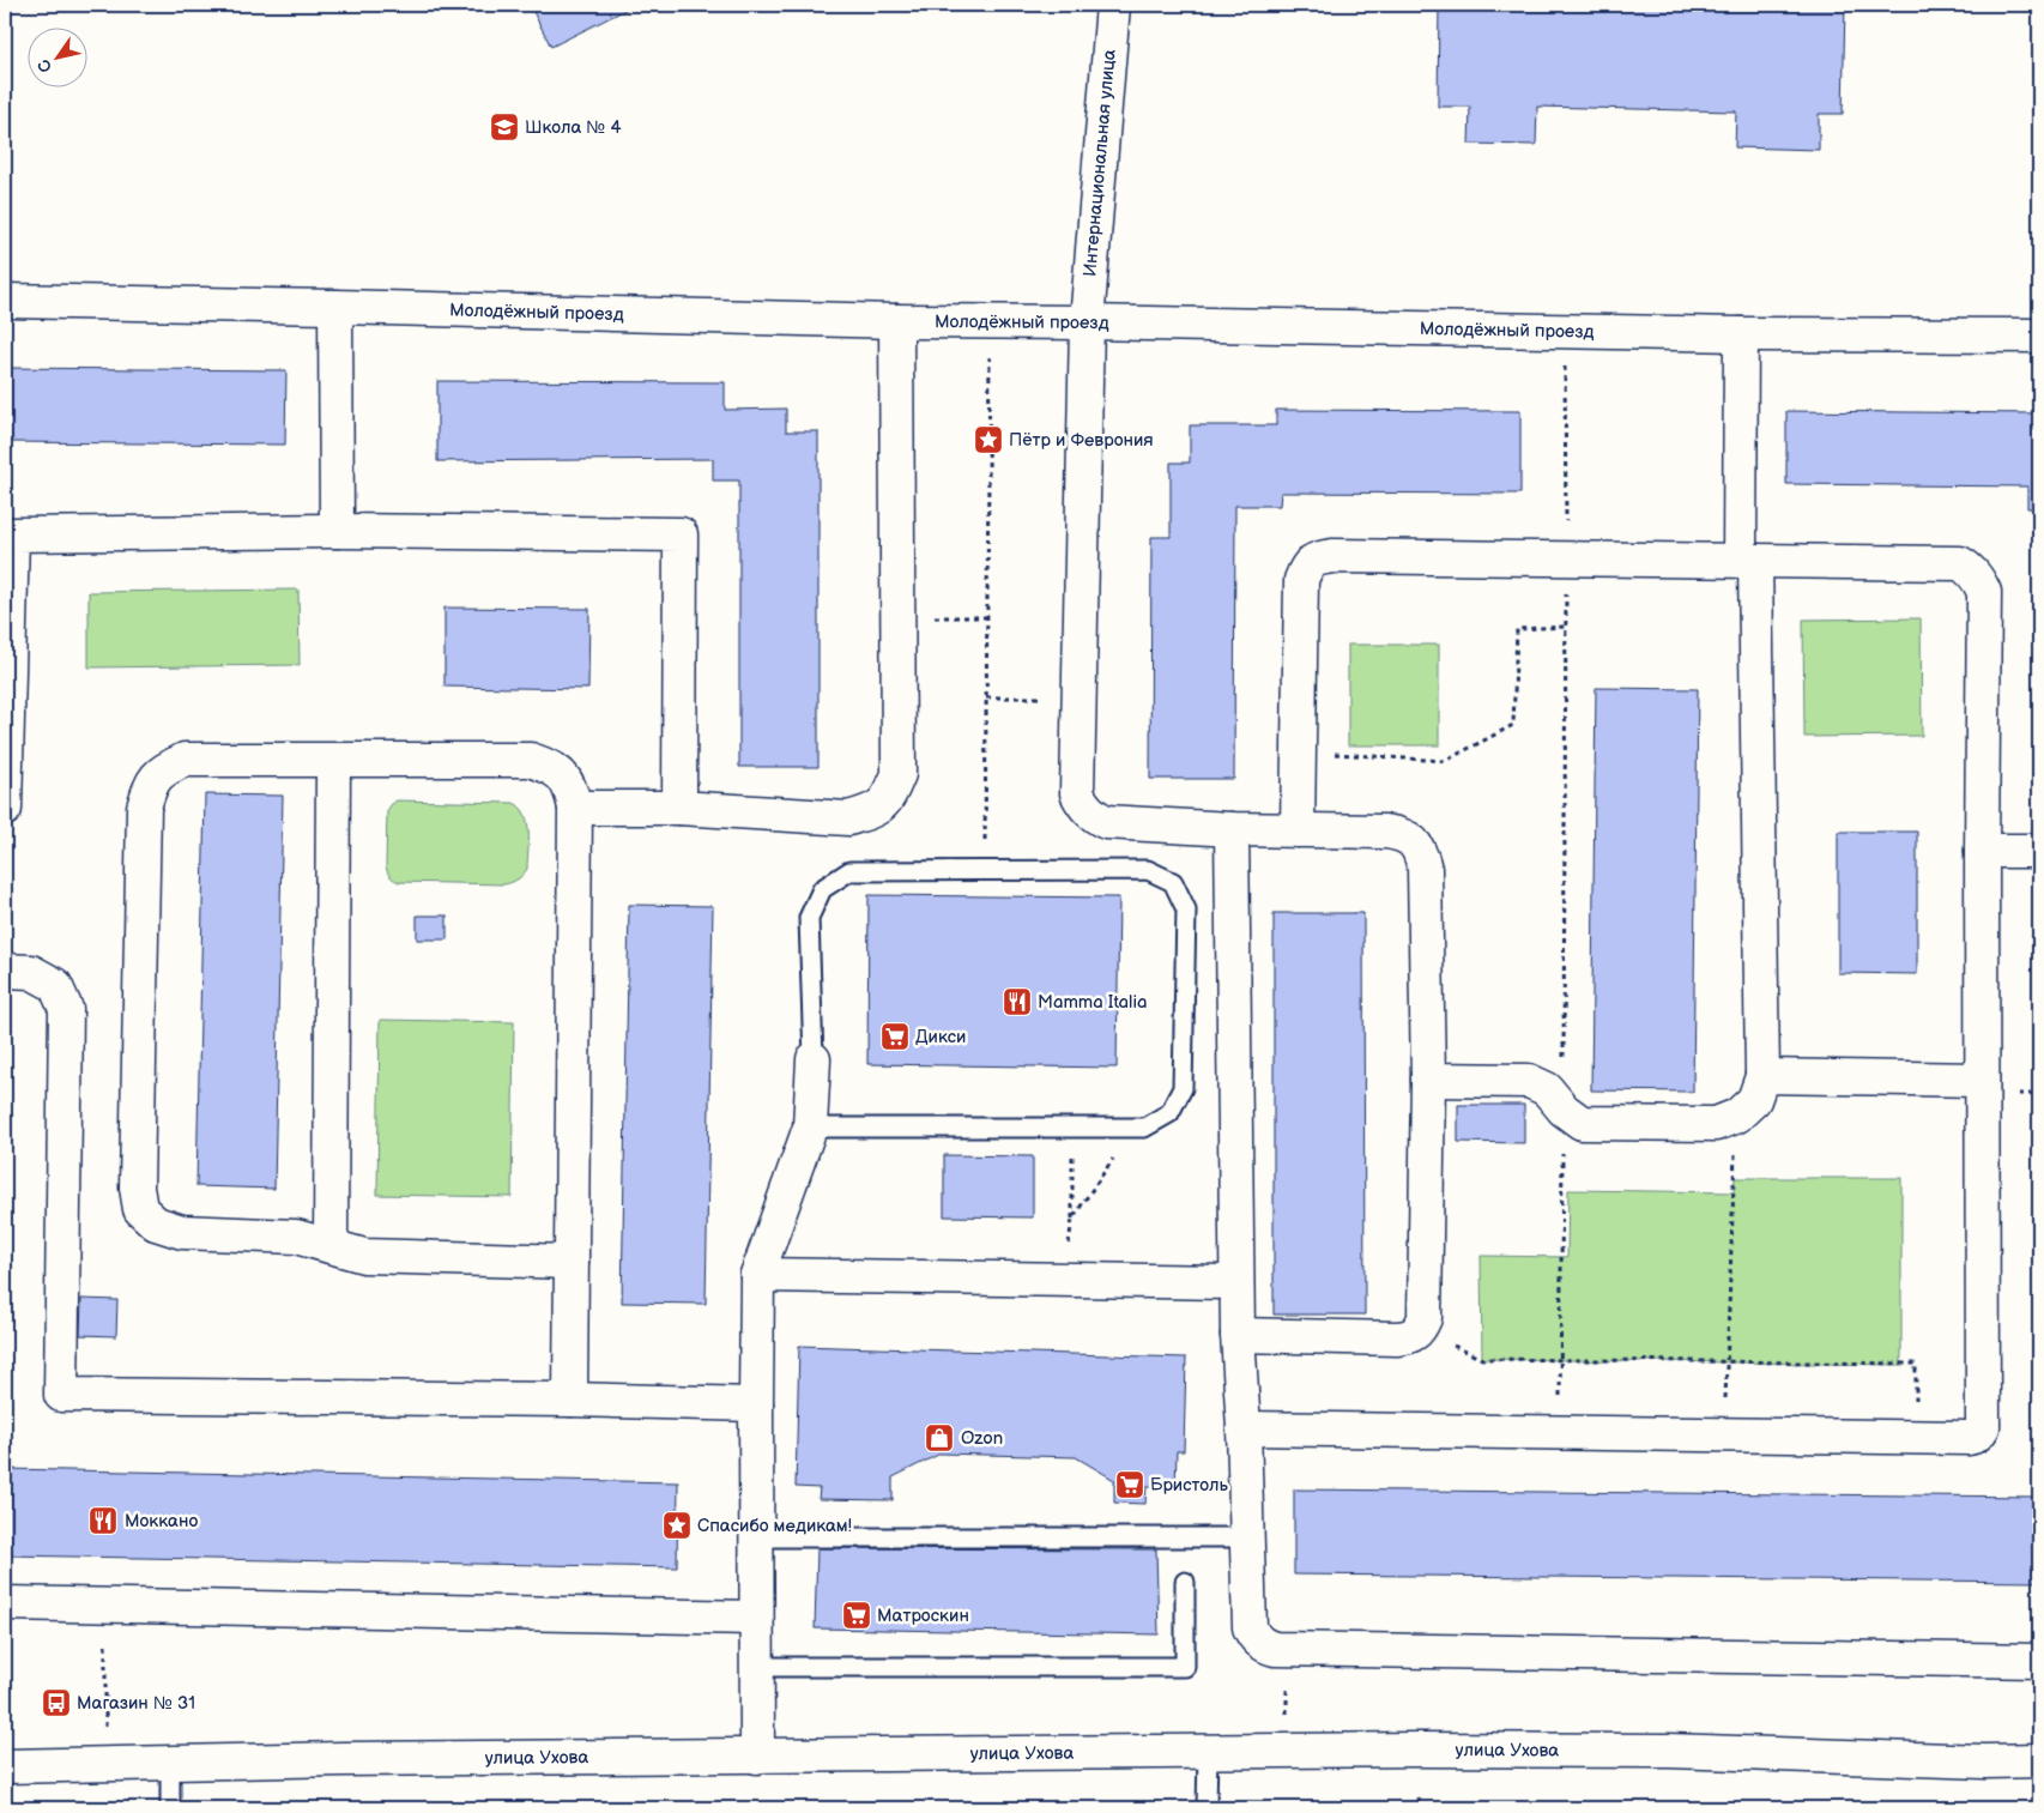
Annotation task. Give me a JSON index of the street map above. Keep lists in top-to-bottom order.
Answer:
{
  "streets": {
    "street": ["Интернациональная улица", "Молодёжный проезд", "улица Ухова"]
  },
  "crossings": [
    ["Интернациональная улица", "Молодёжный проезд"]
  ],
  "places": {
    "school or university": ["Школа № 4"],
    "place": ["Пётр и Феврония", "Спасибо медикам!"],
    "restaurant": ["Mamma Italia", "Моккано"],
    "supermarket": ["Дикси", "Бристоль", "Матроскин"],
    "shop": ["Ozon"],
    "bus stop": ["Магазин № 31"]
  },
  "north": "bottom left"
}
